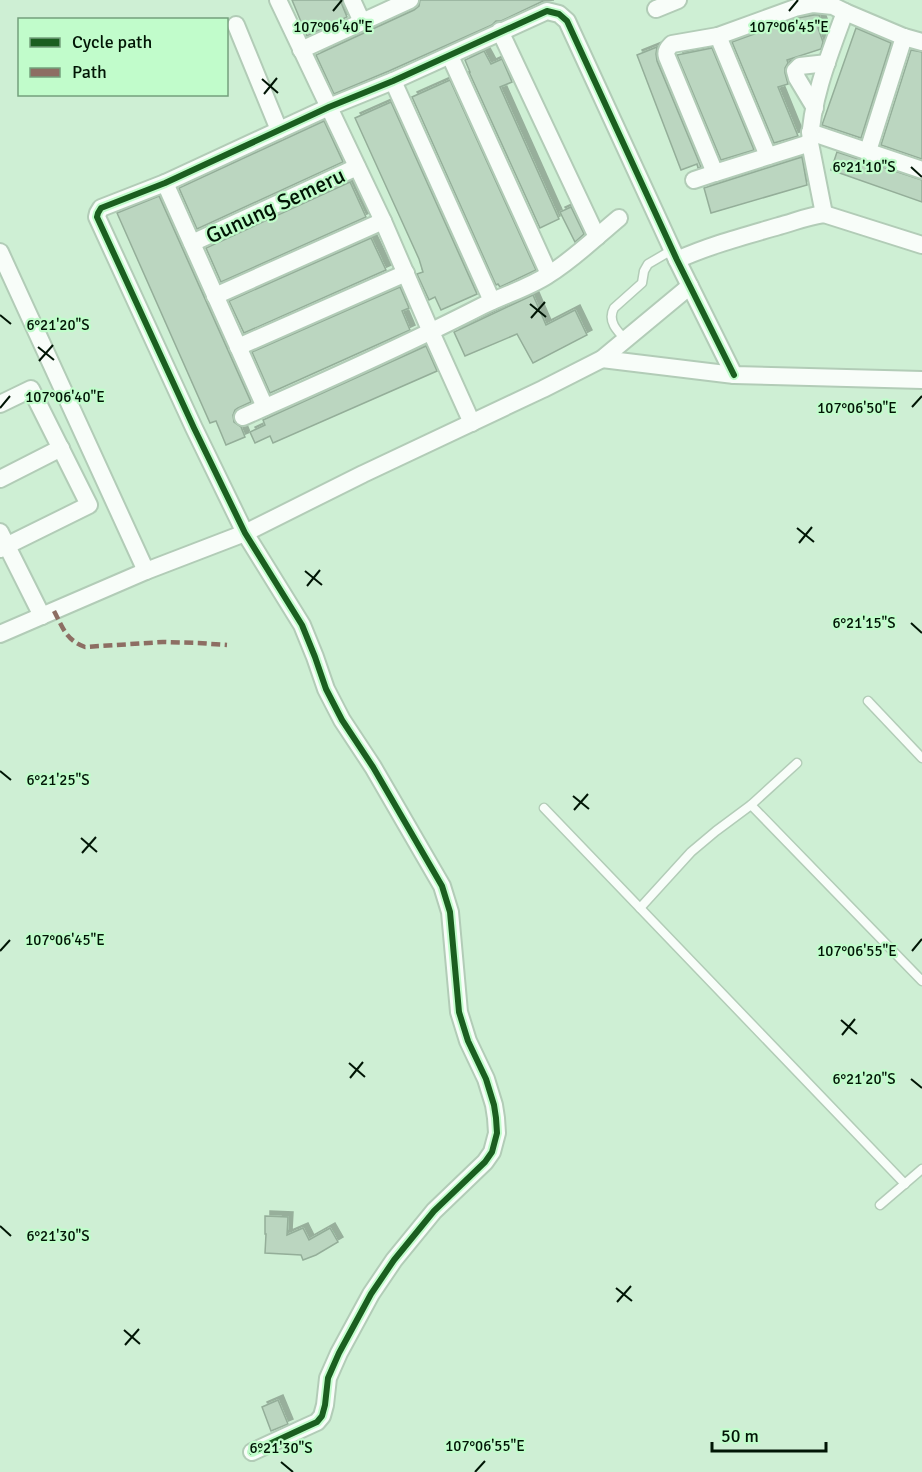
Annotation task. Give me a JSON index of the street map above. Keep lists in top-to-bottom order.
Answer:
{
  "streets": {
    "street": ["Gunung Semeru"]
  },
  "legend": ["Cycle path", "Path"],
  "scale_bar": "50 m",
  "coordinates": [
    "107°06'40\"E",
    "107°06'45\"E",
    "6°21'10\"S",
    "6°21'20\"S",
    "107°06'50\"E",
    "6°21'15\"S",
    "6°21'25\"S",
    "107°06'55\"E",
    "6°21'30\"S"
  ]
}
